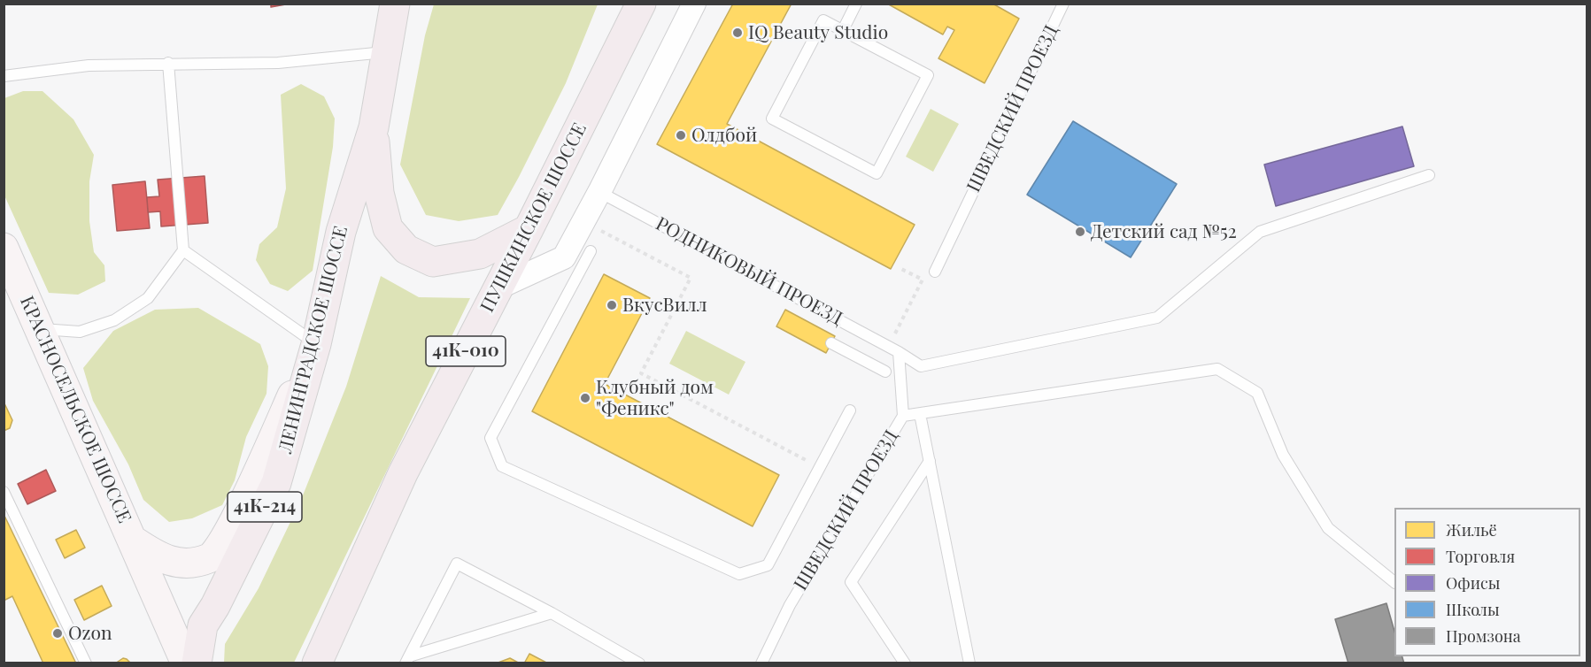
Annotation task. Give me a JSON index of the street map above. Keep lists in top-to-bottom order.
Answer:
{
  "streets": {
    "main road": [
      "ПУШКИНСКОЕ ШОССЕ",
      "ЛЕНИНГРАДСКОЕ ШОССЕ",
      "41К-010",
      "КРАСНОСЕЛЬСКОЕ ШОССЕ",
      "41К-214"
    ],
    "lane": ["ШВЕДСКИЙ ПРОЕЗД", "РОДНИКОВЫЙ ПРОЕЗД"]
  },
  "crossings": [
    ["ШВЕДСКИЙ ПРОЕЗД", "РОДНИКОВЫЙ ПРОЕЗД"],
    ["ЛЕНИНГРАДСКОЕ ШОССЕ", "КРАСНОСЕЛЬСКОЕ ШОССЕ"]
  ],
  "places": [
    "IQ Beauty Studio",
    "Олдбой",
    "Детский сад №52",
    "ВкусВилл",
    "Клубный дом \"Феникс\"",
    "Ozon"
  ],
  "legend": [
    "Жильё",
    "Торговля",
    "Офисы",
    "Школы",
    "Промзона"
  ]
}
